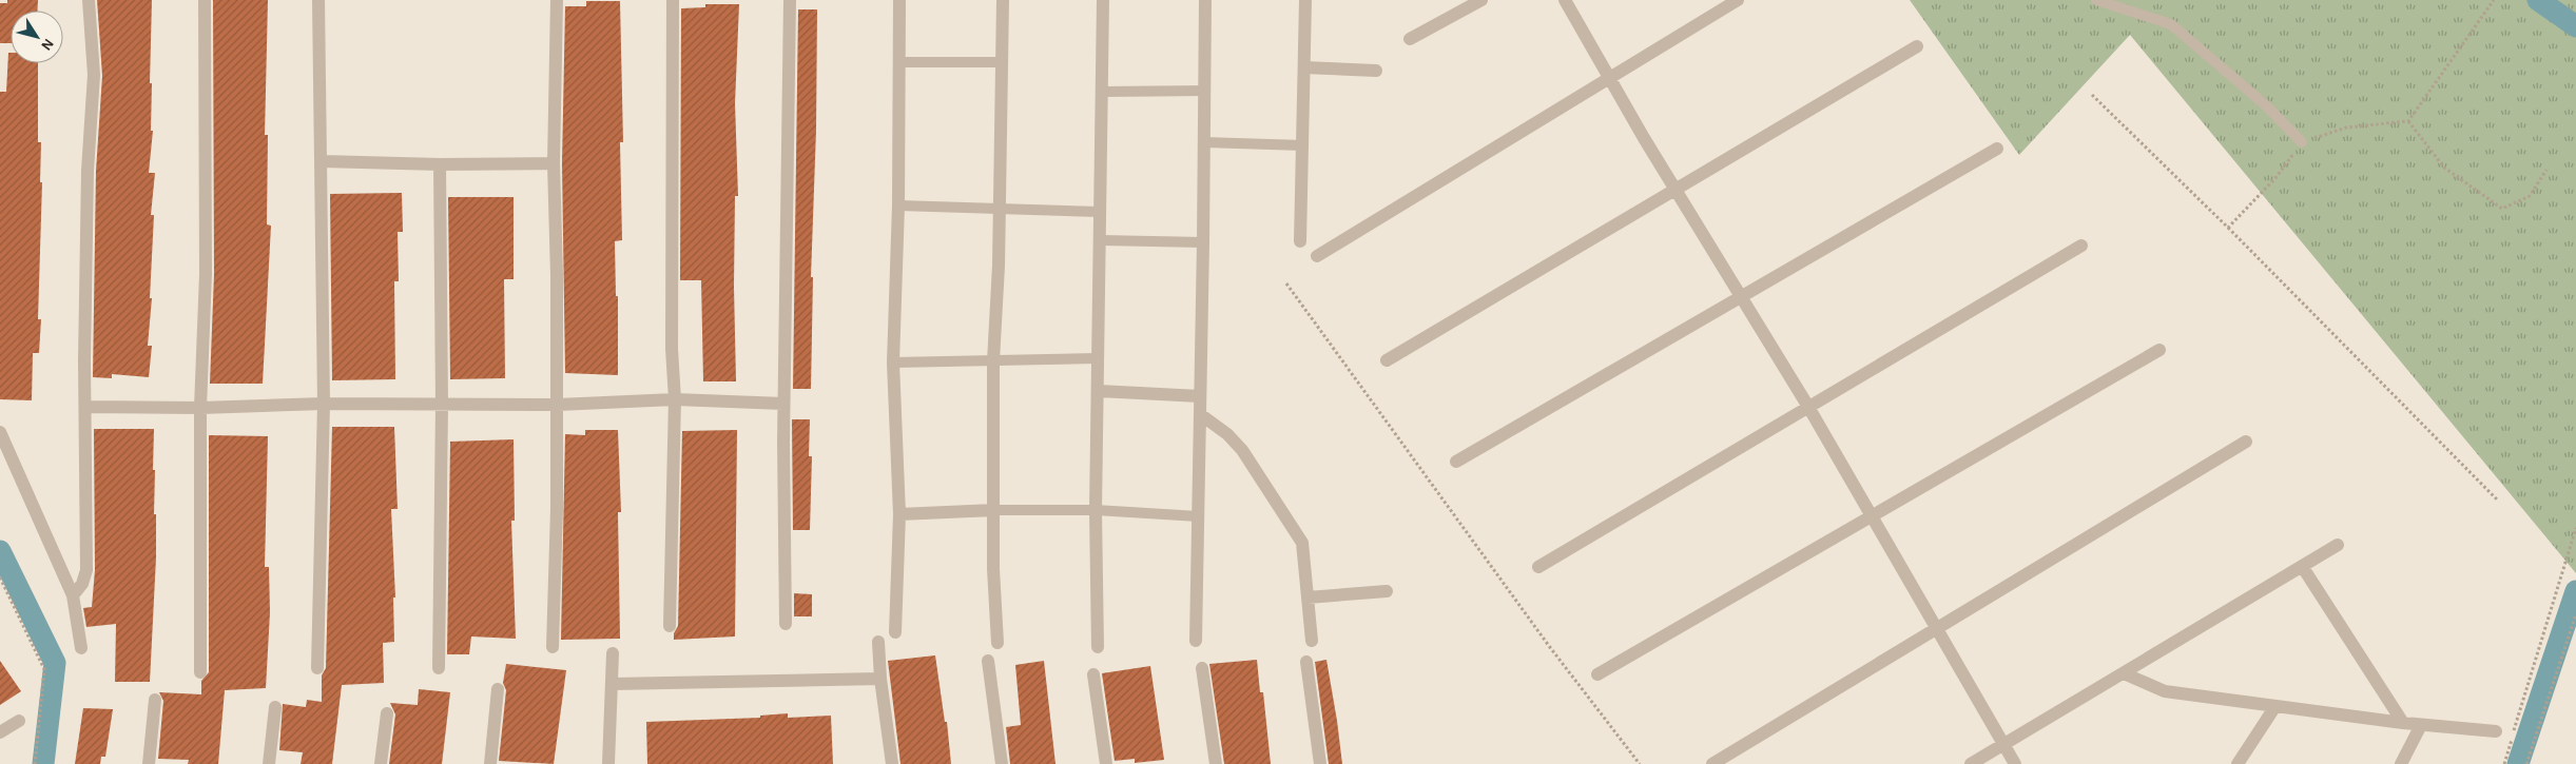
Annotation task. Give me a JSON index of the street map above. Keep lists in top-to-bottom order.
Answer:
{
  "north": "bottom right"
}
